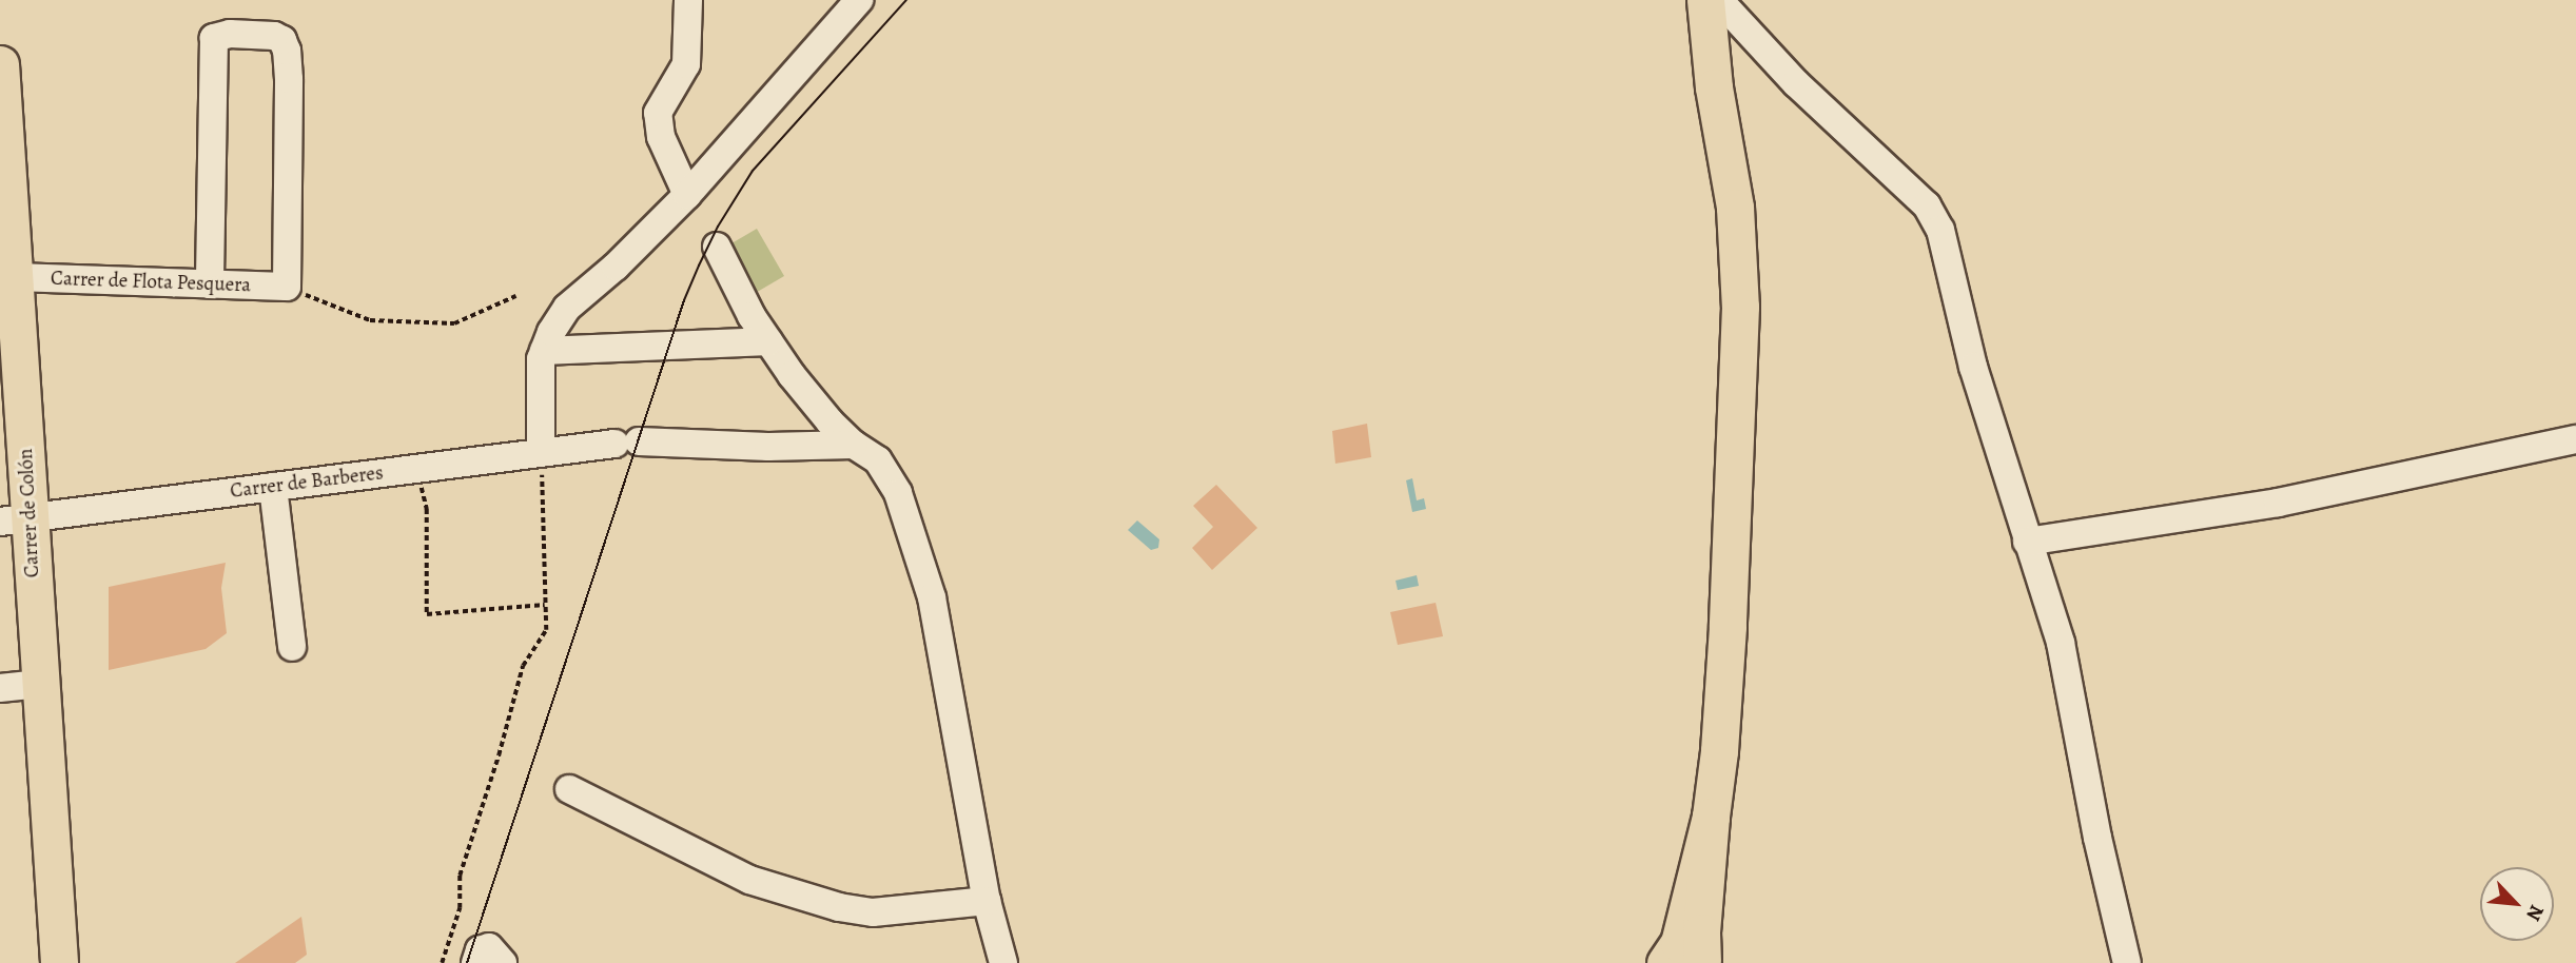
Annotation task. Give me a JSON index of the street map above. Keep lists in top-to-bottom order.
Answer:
{
  "streets": {
    "main road": ["Carrer de Colón"],
    "street": ["Carrer de Flota Pesquera", "Carrer de Barberes"]
  },
  "crossings": [
    ["Carrer de Flota Pesquera", "Carrer de Colón"],
    ["Carrer de Barberes", "Carrer de Colón"]
  ],
  "north": "bottom right"
}
